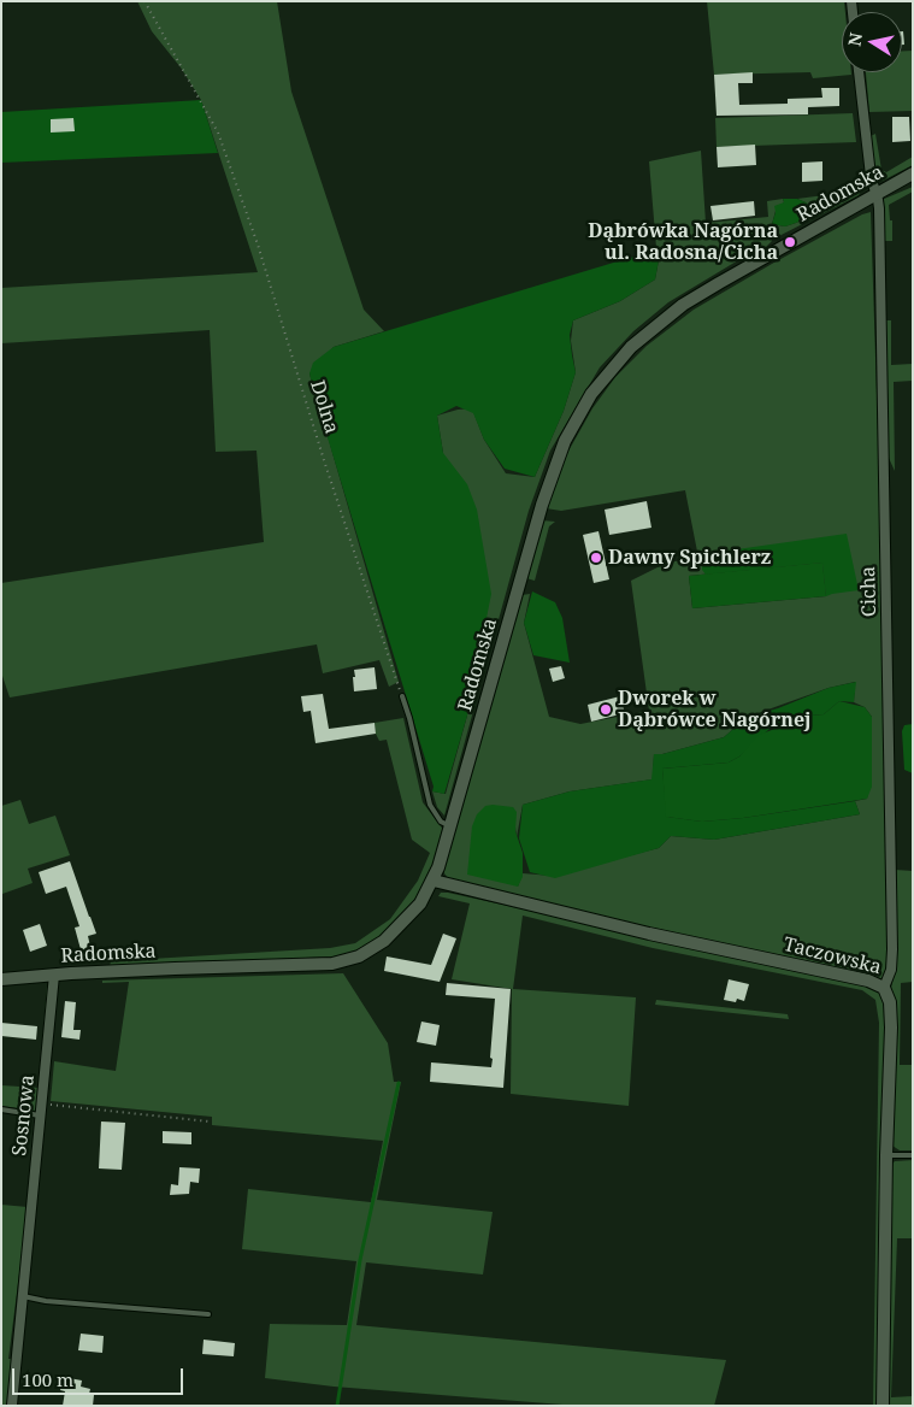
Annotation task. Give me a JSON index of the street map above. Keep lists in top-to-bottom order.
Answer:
{
  "streets": {
    "street": [
      "Radomska",
      "Cicha",
      "Taczowska",
      "Sosnowa"
    ],
    "path": ["Dolna"]
  },
  "crossings": [
    ["Radomska", "Cicha"],
    ["Radomska", "Taczowska"],
    ["Radomska", "Sosnowa"],
    ["Cicha", "Taczowska"]
  ],
  "places": ["Dąbrówka Nagórna ul. Radosna/Cicha", "Dawny Spichlerz", "Dworek w Dąbrówce Nagórnej"],
  "scale_bar": "100 m",
  "north": "left"
}
